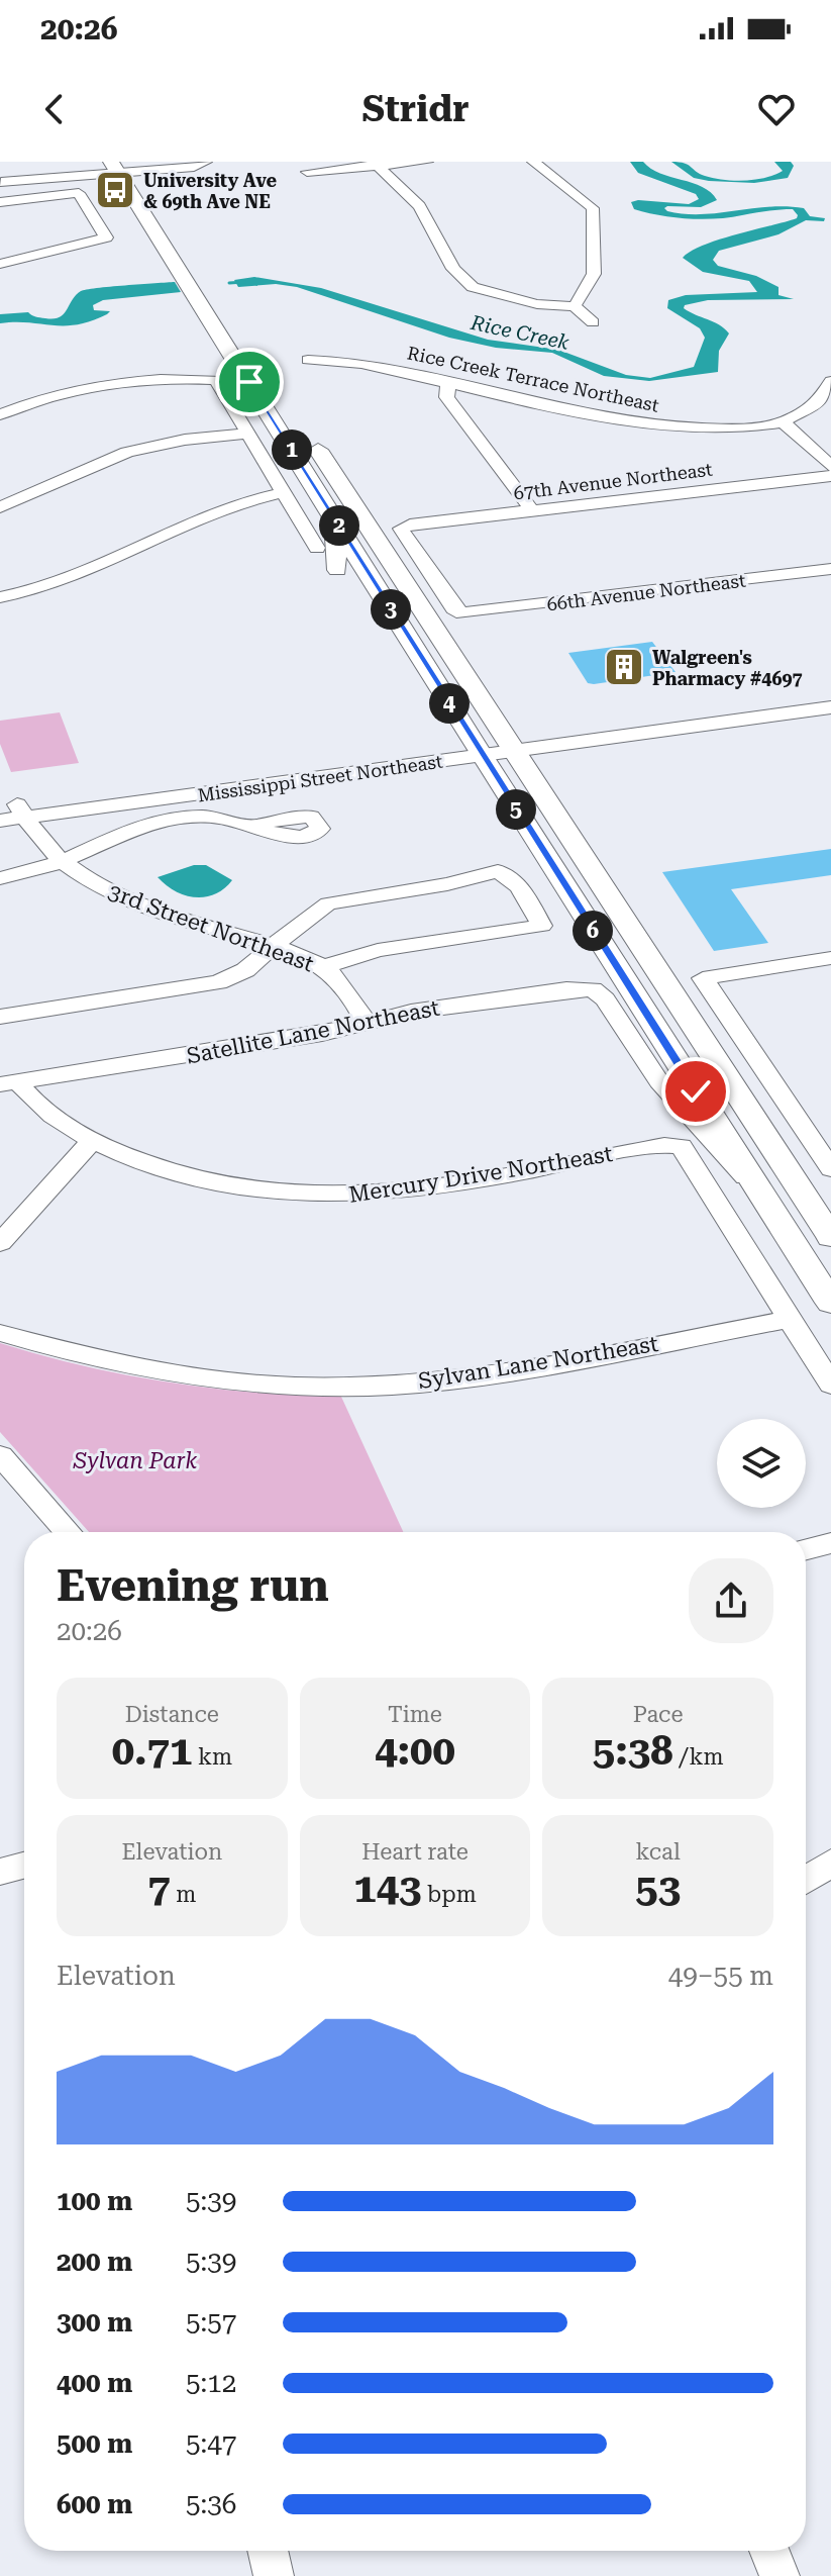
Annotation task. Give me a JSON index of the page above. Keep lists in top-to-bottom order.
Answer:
{
  "streets": {
    "street": [
      "Rice Creek Terrace Northeast",
      "67th Avenue Northeast",
      "66th Avenue Northeast",
      "Mississippi Street Northeast",
      "3rd Street Northeast",
      "Satellite Lane Northeast",
      "Mercury Drive Northeast",
      "Sylvan Lane Northeast"
    ]
  },
  "crossings": [
    ["67th Avenue Northeast", "66th Avenue Northeast"],
    ["Mississippi Street Northeast", "3rd Street Northeast"],
    ["3rd Street Northeast", "Satellite Lane Northeast"],
    ["Satellite Lane Northeast", "Mercury Drive Northeast"],
    ["Mercury Drive Northeast", "Sylvan Lane Northeast"]
  ],
  "water": ["Rice Creek"],
  "parks": ["Sylvan Park"],
  "places": {
    "bus stop": ["University Ave & 69th Ave NE"],
    "building": ["Walgreen's Pharmacy #4697"]
  },
  "page": {
    "status": "20:26",
    "header": "Stridr",
    "pins": [
      "1",
      "2",
      "3",
      "4",
      "5",
      "6"
    ],
    "heading": ["Evening run", "20:26"],
    "stats": [
      ["Distance", "0.71 km"],
      ["Time", "4:00"],
      ["Pace", "5:38 /km"],
      ["Elevation", "7 m"],
      ["Heart rate", "143 bpm"],
      ["kcal", "53"]
    ],
    "chart": ["Elevation", "49–55 m"],
    "list": [
      {
        "name": "100 m",
        "note": "5:39"
      },
      {
        "name": "200 m",
        "note": "5:39"
      },
      {
        "name": "300 m",
        "note": "5:57"
      },
      {
        "name": "400 m",
        "note": "5:12"
      },
      {
        "name": "500 m",
        "note": "5:47"
      },
      {
        "name": "600 m",
        "note": "5:36"
      }
    ]
  }
}
